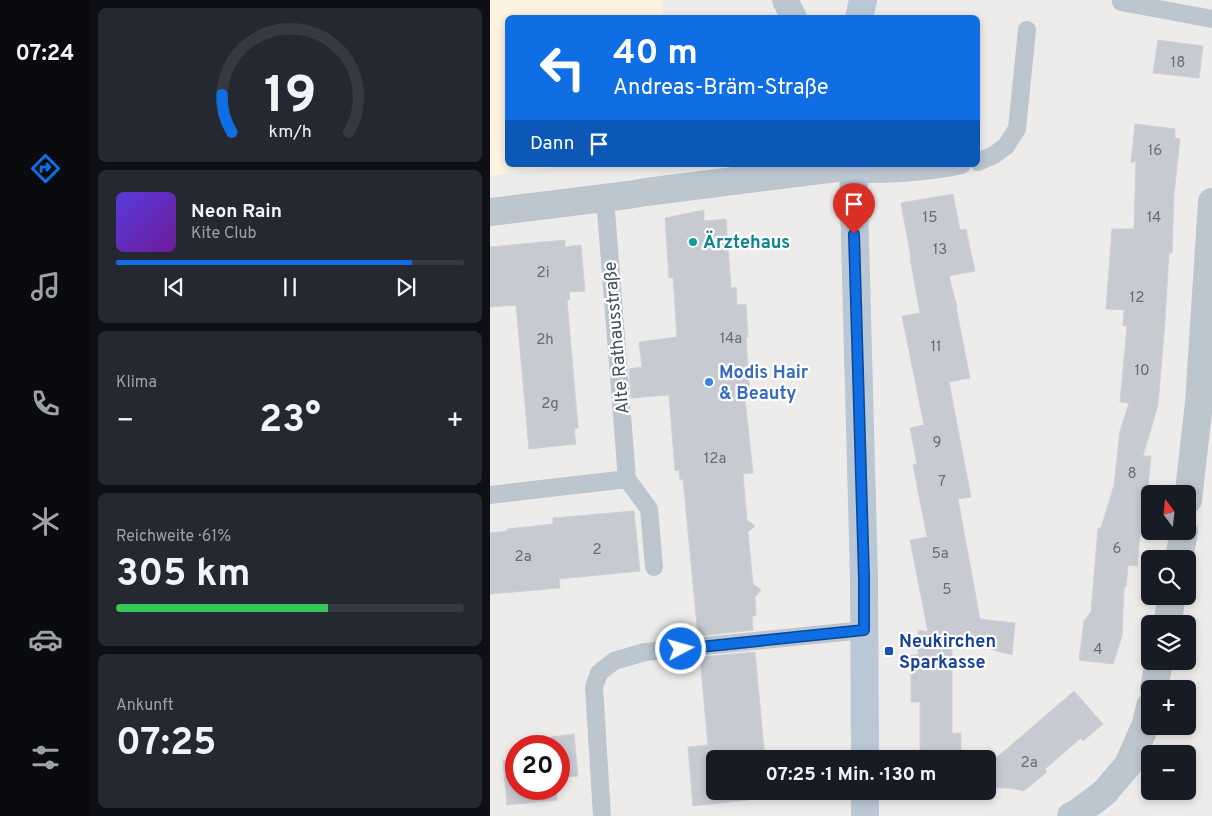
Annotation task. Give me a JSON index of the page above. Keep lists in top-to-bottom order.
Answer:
{
  "streets": {
    "lane": ["Alte Rathausstraße"]
  },
  "places": {
    "other": ["Ärztehaus", "Modis Hair & Beauty"],
    "transit": ["Neukirchen Sparkasse"]
  },
  "house_numbers": [
    "18",
    "16",
    "15",
    "14",
    "13",
    "2i",
    "12",
    "14a",
    "2h",
    "11",
    "10",
    "2g",
    "9",
    "12a",
    "8",
    "7",
    "6",
    "2",
    "5a",
    "2a",
    "5",
    "4",
    "2a"
  ],
  "north": "top",
  "page": {
    "tabs": "07:24",
    "turn": ["40 m", "Andreas-Bräm-Straße"],
    "then": "Dann",
    "song": ["Neon Rain", "Kite Club"],
    "tile": [
      "Klima",
      ["Reichweite · 61%", "305 km"],
      ["Ankunft", "07:25"]
    ],
    "heat": ["−", "23°", "+"],
    "map_buttons": ["+", "−"],
    "limit": "20",
    "trip": "07:25 · 1 Min. · 130 m",
    "gauge": ["19", "km/h"]
  }
}
